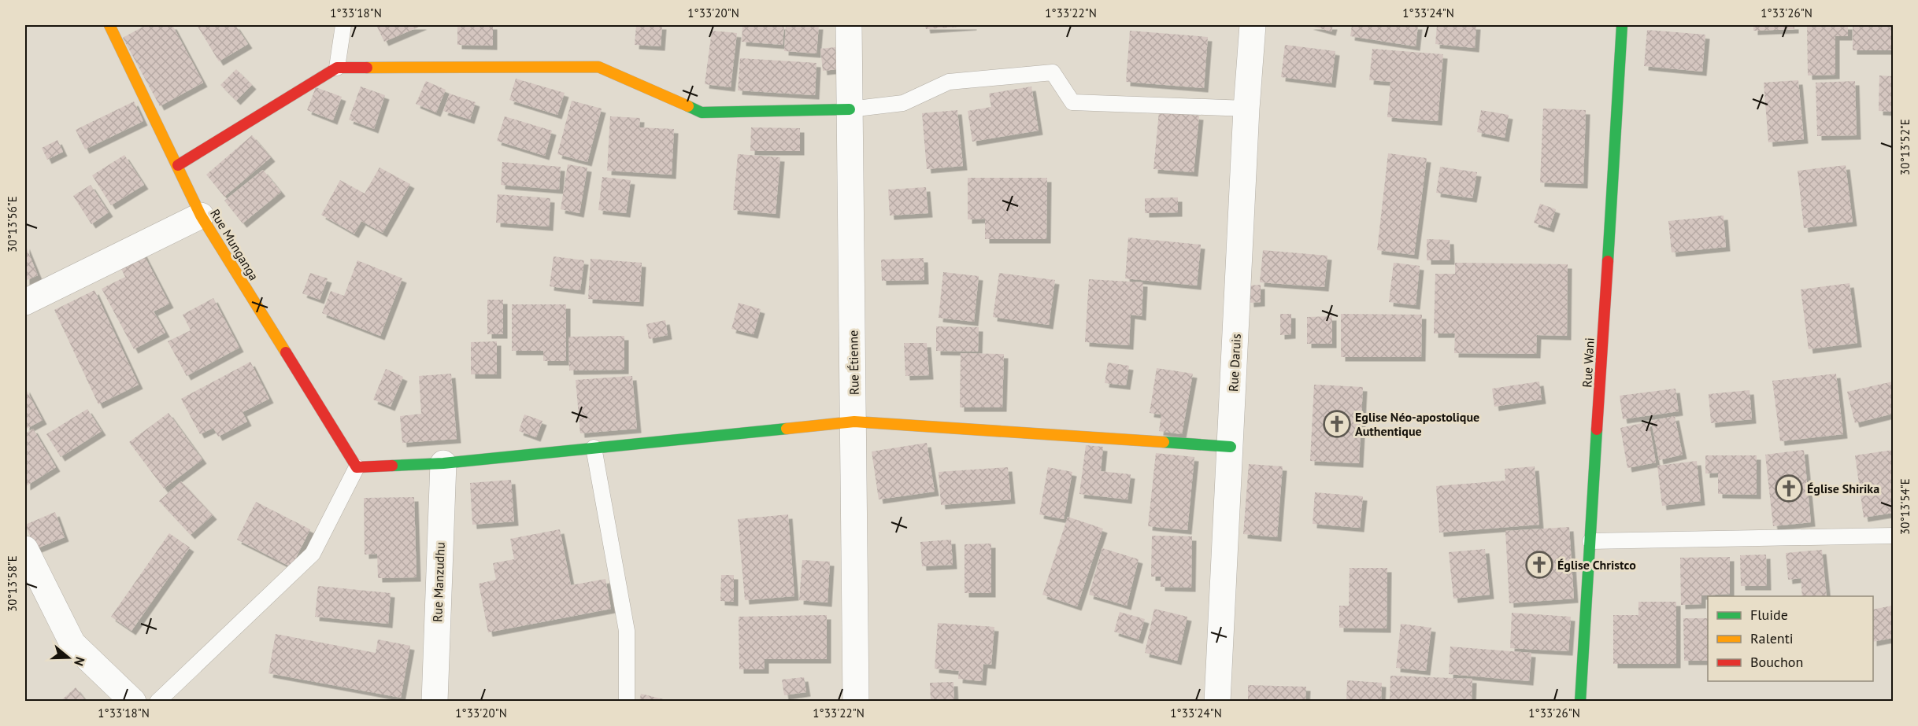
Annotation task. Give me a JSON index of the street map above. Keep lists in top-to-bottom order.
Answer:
{
  "streets": {
    "street": [
      "Rue Munganga",
      "Rue Étienne",
      "Rue Daruis",
      "Rue Wani",
      "Rue Manzudhu"
    ]
  },
  "places": {
    "church": ["Eglise Néo-apostolique Authentique", "Église Shirika", "Église Christco"]
  },
  "legend": ["Fluide", "Ralenti", "Bouchon"],
  "north": "right",
  "coordinates": [
    "1°33'18\"N",
    "1°33'20\"N",
    "1°33'22\"N",
    "1°33'24\"N",
    "1°33'26\"N",
    "30°13'52\"E",
    "30°13'56\"E",
    "30°13'54\"E",
    "30°13'58\"E"
  ]
}
